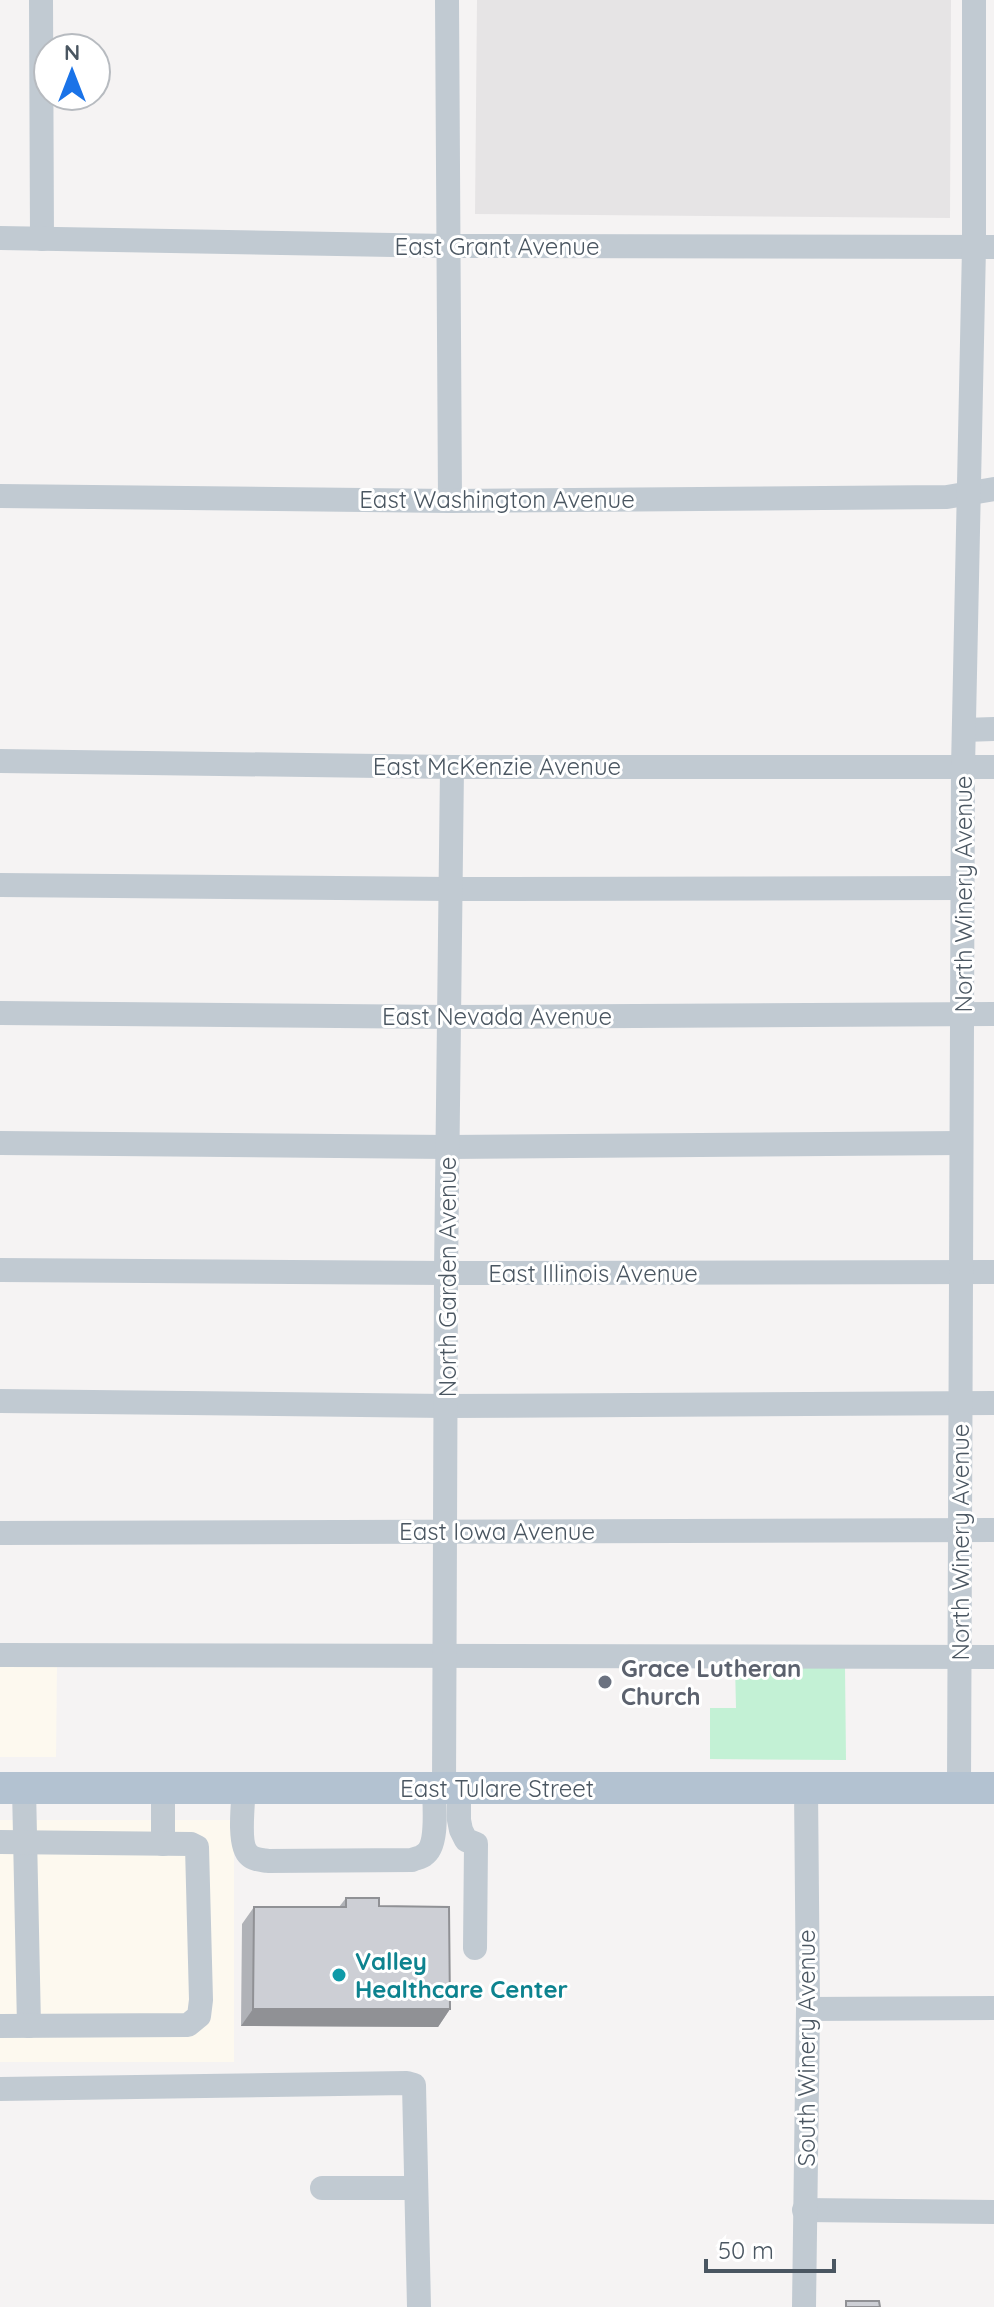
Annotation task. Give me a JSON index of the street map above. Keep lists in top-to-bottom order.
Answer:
{
  "streets": {
    "main road": ["East Tulare Street"],
    "street": [
      "East Grant Avenue",
      "East Washington Avenue",
      "East McKenzie Avenue",
      "North Winery Avenue",
      "East Nevada Avenue",
      "East Illinois Avenue",
      "North Garden Avenue",
      "East Iowa Avenue",
      "South Winery Avenue"
    ]
  },
  "crossings": [
    ["East Grant Avenue", "North Winery Avenue"],
    ["East Washington Avenue", "North Winery Avenue"],
    ["East McKenzie Avenue", "North Winery Avenue"],
    ["East McKenzie Avenue", "North Garden Avenue"],
    ["North Winery Avenue", "East Nevada Avenue"],
    ["North Winery Avenue", "East Illinois Avenue"],
    ["North Winery Avenue", "East Iowa Avenue"],
    ["North Winery Avenue", "East Tulare Street"],
    ["East Nevada Avenue", "North Garden Avenue"],
    ["East Illinois Avenue", "North Garden Avenue"],
    ["North Garden Avenue", "East Iowa Avenue"],
    ["North Garden Avenue", "East Tulare Street"],
    ["East Tulare Street", "South Winery Avenue"]
  ],
  "places": ["Grace Lutheran Church", "Valley Healthcare Center"],
  "scale_bar": "50 m",
  "north": "top"
}
